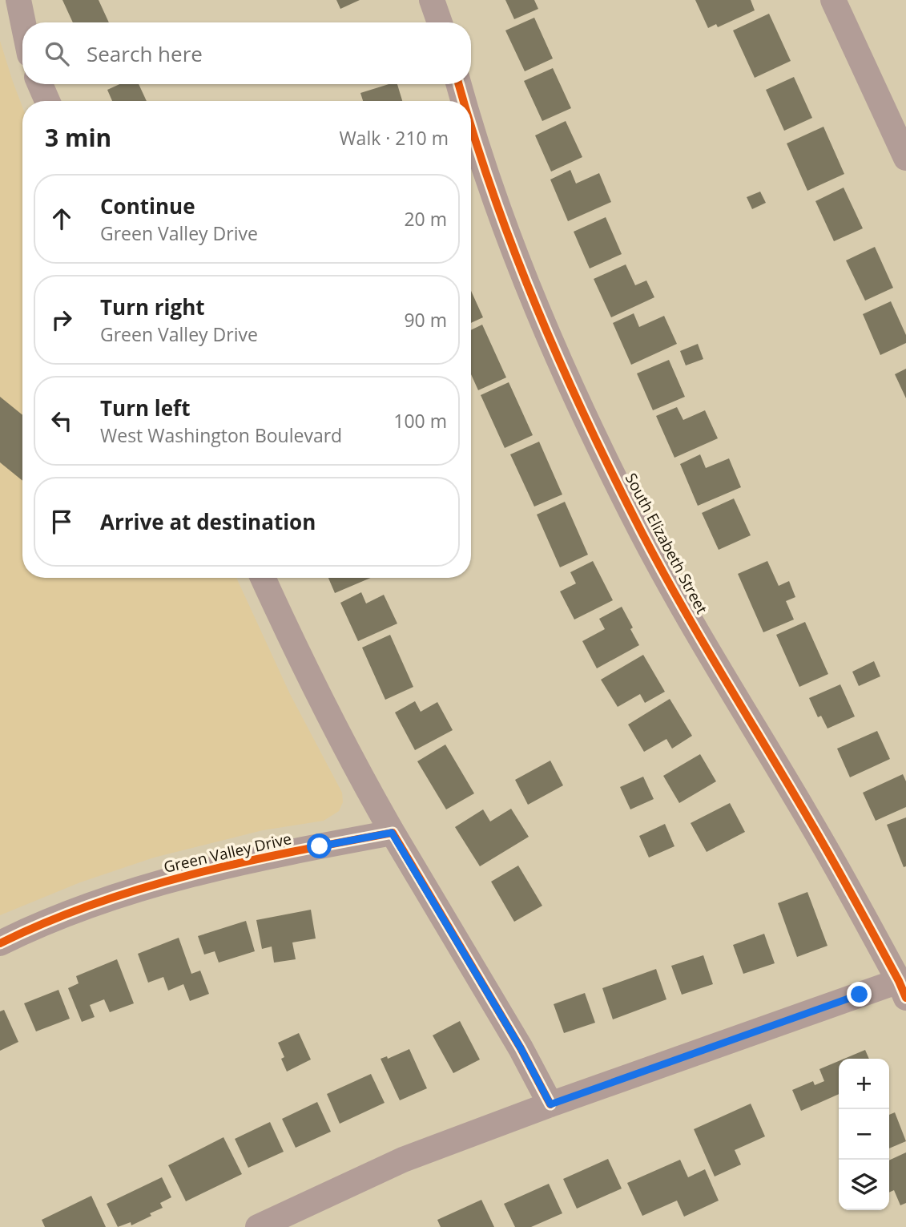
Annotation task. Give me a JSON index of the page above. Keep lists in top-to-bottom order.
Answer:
{
  "streets": {
    "street": ["South Elizabeth Street", "Green Valley Drive"]
  },
  "page": {
    "search": "Search here",
    "heading": ["3 min", "Walk · 210 m"],
    "list": [
      ["Continue", "Green Valley Drive", "20 m"],
      ["Turn right", "Green Valley Drive", "90 m"],
      ["Turn left", "West Washington Boulevard", "100 m"],
      "Arrive at destination"
    ],
    "map_buttons": ["+", "−"]
  }
}
